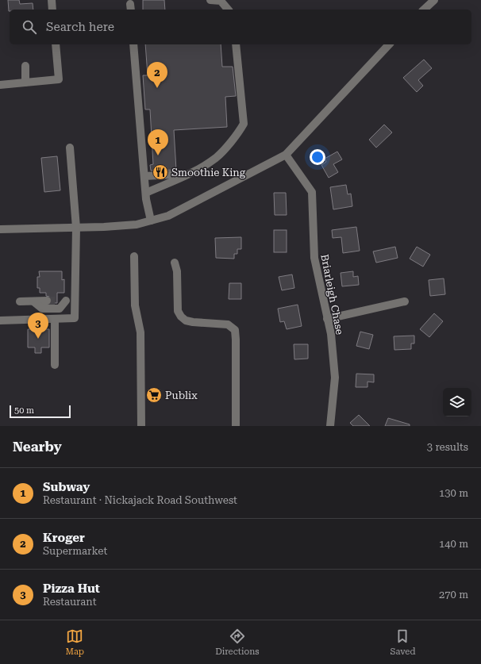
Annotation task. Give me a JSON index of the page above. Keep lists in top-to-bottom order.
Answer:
{
  "streets": {
    "street": ["Briarleigh Chase"]
  },
  "places": {
    "restaurant": ["Smoothie King"],
    "supermarket": ["Publix"]
  },
  "scale_bar": "50 m",
  "page": {
    "search": "Search here",
    "pins": ["2", "1", "3"],
    "scale": "50 m",
    "heading": ["Nearby", "3 results"],
    "list": [
      {
        "mark": "1",
        "name": "Subway",
        "note": "Restaurant · Nickajack Road Southwest",
        "value": "130 m"
      },
      {
        "mark": "2",
        "name": "Kroger",
        "note": "Supermarket",
        "value": "140 m"
      },
      {
        "mark": "3",
        "name": "Pizza Hut",
        "note": "Restaurant",
        "value": "270 m"
      }
    ],
    "nav": ["Map", "Directions", "Saved"]
  }
}
